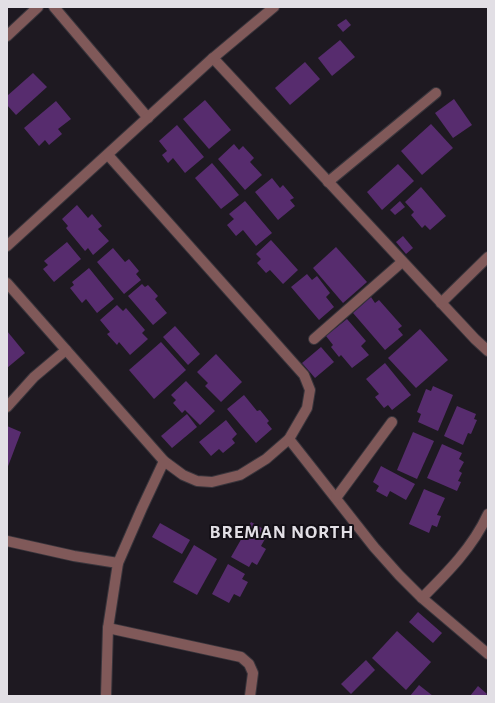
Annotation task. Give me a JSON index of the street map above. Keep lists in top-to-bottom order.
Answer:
{
  "districts": ["BREMAN NORTH"]
}
